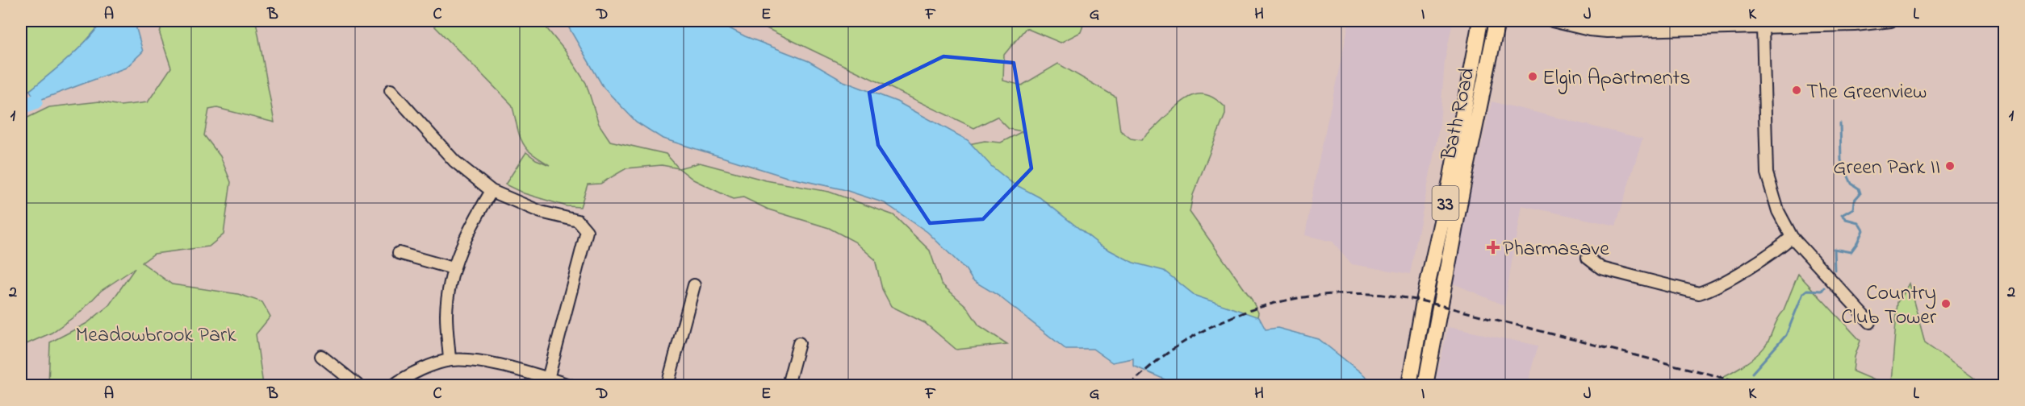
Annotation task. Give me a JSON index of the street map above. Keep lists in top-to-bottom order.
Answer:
{
  "streets": {
    "main road": ["Bath Road", "33"]
  },
  "parks": ["Meadowbrook Park"],
  "places": {
    "other": [
      "Elgin Apartments",
      "The Greenview",
      "Green Park II",
      "Country Club Tower"
    ],
    "health": ["Pharmasave"]
  },
  "grid": {
    "columns": [
      "A",
      "B",
      "C",
      "D",
      "E",
      "F",
      "G",
      "H",
      "I",
      "J",
      "K",
      "L"
    ],
    "rows": ["1", "2"]
  }
}
